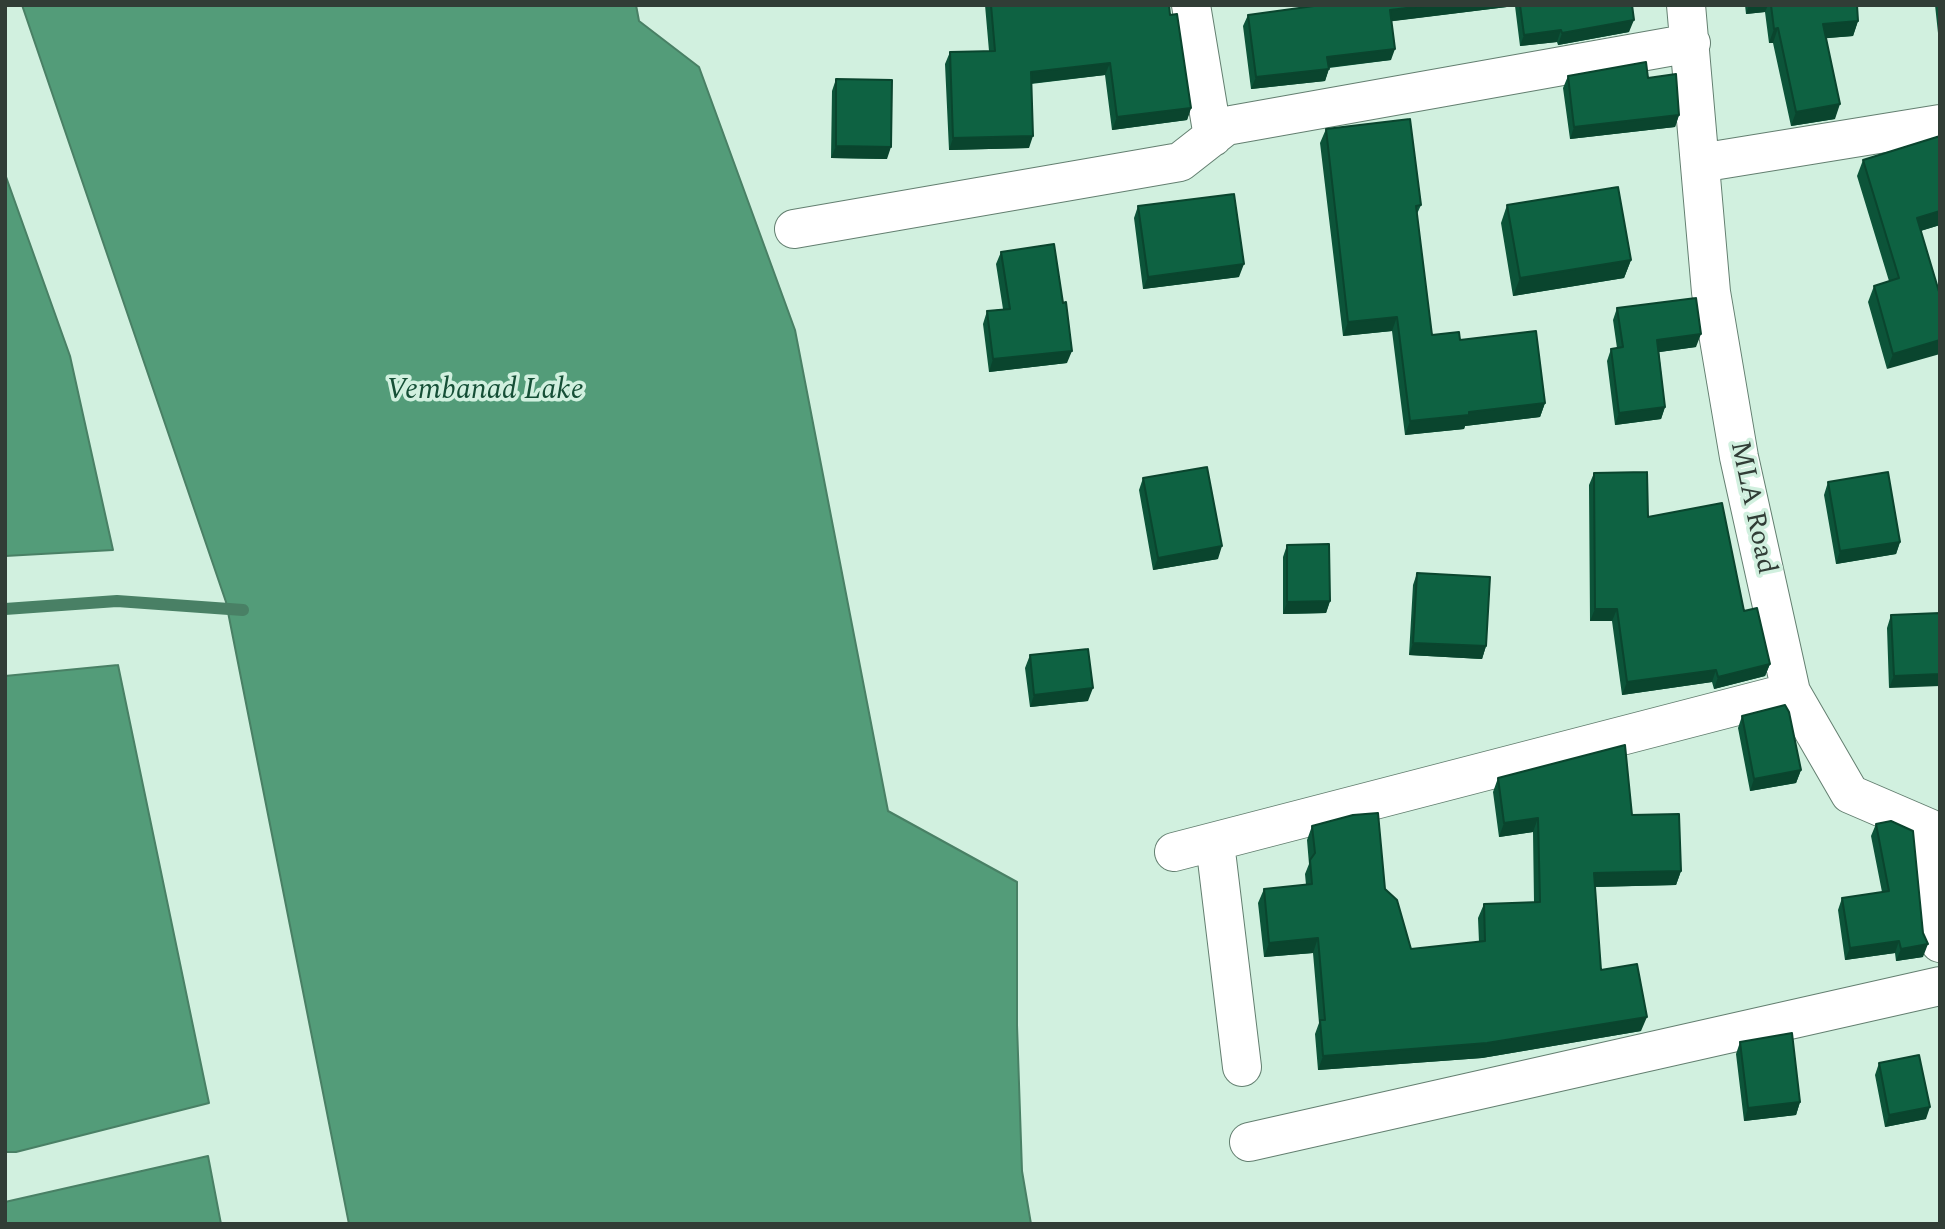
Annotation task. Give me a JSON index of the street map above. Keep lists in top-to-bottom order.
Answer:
{
  "streets": {
    "street": ["MLA Road"]
  },
  "water": ["Vembanad Lake"]
}
